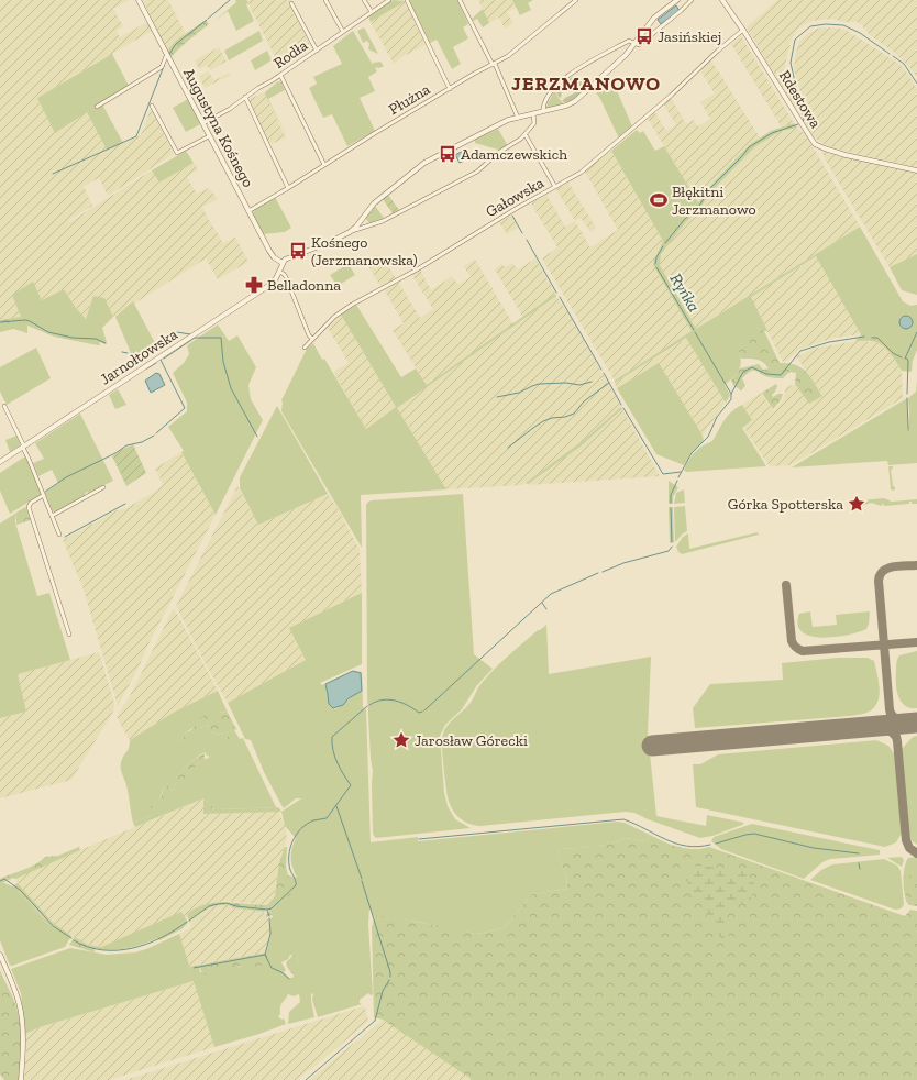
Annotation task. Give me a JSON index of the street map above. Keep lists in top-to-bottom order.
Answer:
{
  "streets": {
    "street": [
      "Rodła",
      "Płużna",
      "Rdestowa",
      "Augustyna Kośnego",
      "Gałowska",
      "Jarnołtowska"
    ]
  },
  "crossings": [
    ["Rodła", "Augustyna Kośnego"],
    ["Płużna", "Augustyna Kośnego"],
    ["Rdestowa", "Gałowska"],
    ["Augustyna Kośnego", "Jarnołtowska"]
  ],
  "districts": ["JERZMANOWO"],
  "water": ["Ryńka"],
  "places": {
    "bus stop": ["Jasińskiej", "Adamczewskich", "Kośnego (Jerzmanowska)"],
    "sports": ["Błękitni Jerzmanowo"],
    "pharmacy": ["Belladonna"],
    "place": ["Górka Spotterska", "Jarosław Górecki"]
  }
}
